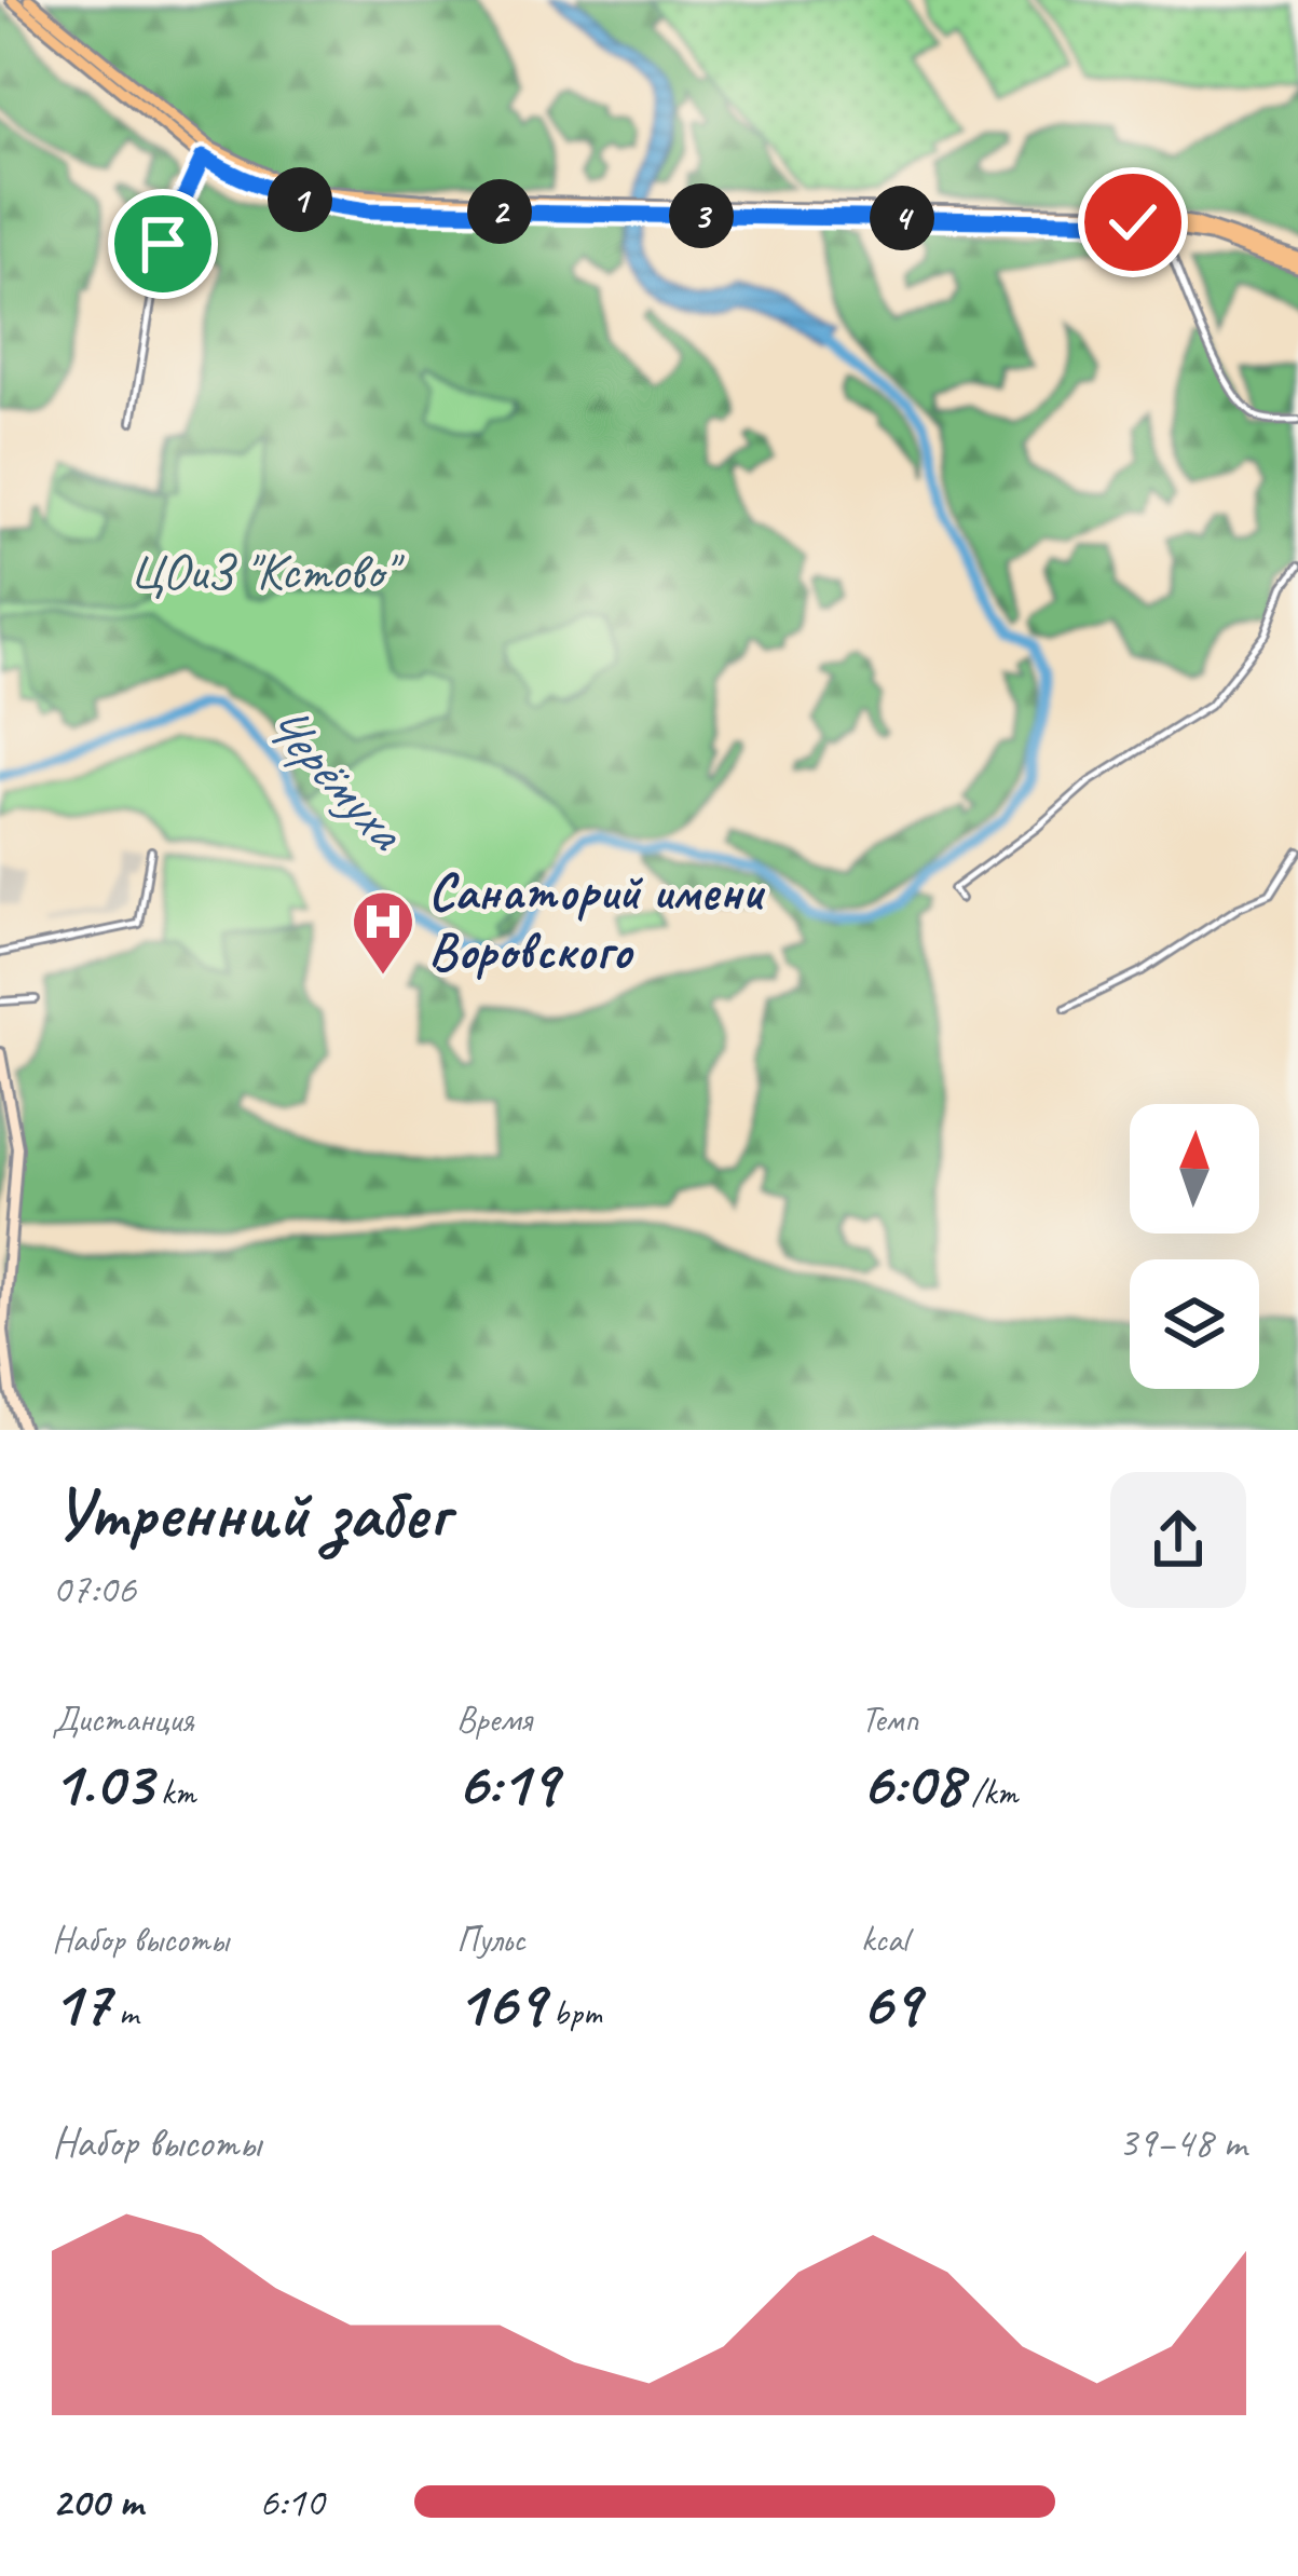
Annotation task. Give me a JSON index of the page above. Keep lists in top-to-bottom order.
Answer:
{
  "water": ["Черёмуха"],
  "parks": ["ЦОиЗ \"Кстово\""],
  "places": {
    "hospital": ["Санаторий имени Воровского"]
  },
  "north": "top",
  "page": {
    "pins": [
      "1",
      "2",
      "3",
      "4"
    ],
    "heading": ["Утренний забег", "07:06"],
    "stats": [
      ["Дистанция", "1.03 km"],
      ["Время", "6:19"],
      ["Темп", "6:08 /km"],
      ["Набор высоты", "17 m"],
      ["Пульс", "169 bpm"],
      ["kcal", "69"]
    ],
    "chart": ["Набор высоты", "39–48 m"],
    "list": [
      {
        "name": "200 m",
        "note": "6:10"
      }
    ]
  }
}
